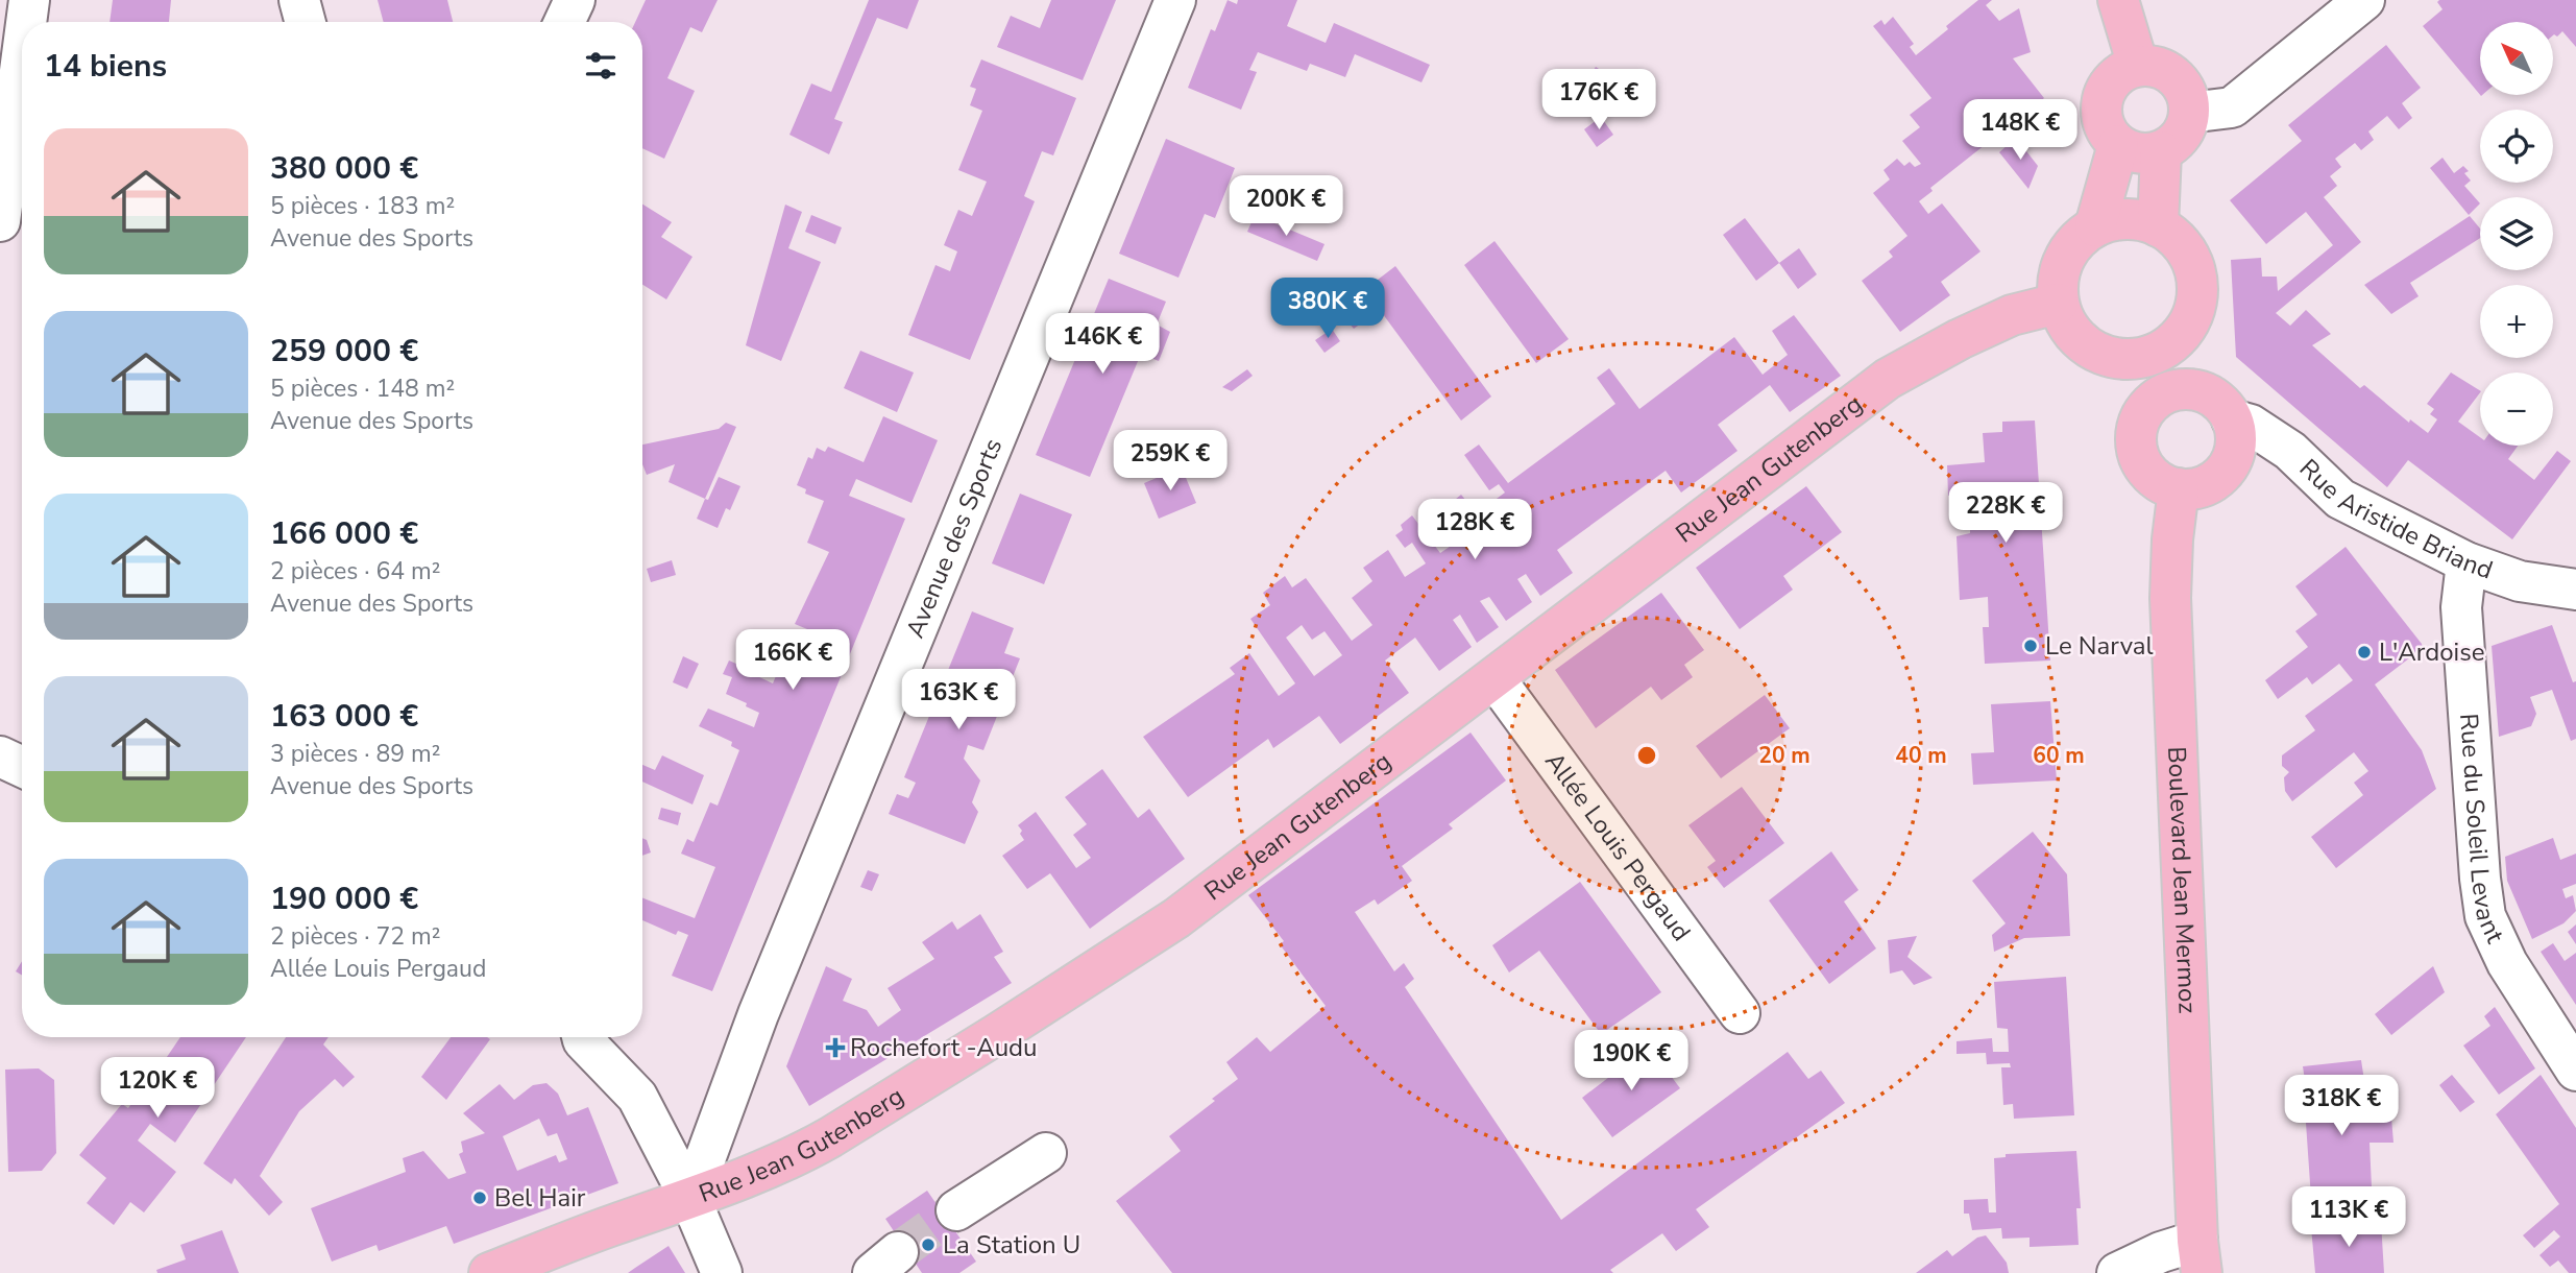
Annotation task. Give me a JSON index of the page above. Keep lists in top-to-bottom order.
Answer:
{
  "streets": {
    "main road": ["Rue Jean Gutenberg", "Boulevard Jean Mermoz"],
    "street": [
      "Rue Aristide Briand",
      "Avenue des Sports",
      "Rue du Soleil Levant",
      "Allée Louis Pergaud"
    ]
  },
  "crossings": [
    ["Rue Jean Gutenberg", "Avenue des Sports"],
    ["Rue Jean Gutenberg", "Allée Louis Pergaud"],
    ["Rue Aristide Briand", "Rue du Soleil Levant"],
    ["Rue Aristide Briand", "Boulevard Jean Mermoz"]
  ],
  "places": {
    "other": [
      "Le Narval",
      "L'Ardoise",
      "Bel Hair",
      "La Station U"
    ],
    "health": ["Rochefort -Audu"]
  },
  "north": "top left",
  "page": {
    "map_buttons": ["+", "−"],
    "heading": "14 biens",
    "price": [
      "176K €",
      "148K €",
      "200K €",
      "380K €",
      "146K €",
      "259K €",
      "228K €",
      "128K €",
      "166K €",
      "163K €",
      "190K €",
      "120K €",
      "318K €",
      "113K €"
    ],
    "list": [
      {
        "name": "380 000 €",
        "note": "5 pièces · 183 m² · Avenue des Sports"
      },
      {
        "name": "259 000 €",
        "note": "5 pièces · 148 m² · Avenue des Sports"
      },
      {
        "name": "166 000 €",
        "note": "2 pièces · 64 m² · Avenue des Sports"
      },
      {
        "name": "163 000 €",
        "note": "3 pièces · 89 m² · Avenue des Sports"
      },
      {
        "name": "190 000 €",
        "note": "2 pièces · 72 m² · Allée Louis Pergaud"
      }
    ]
  },
  "rings": ["20 m", "40 m", "60 m"]
}
